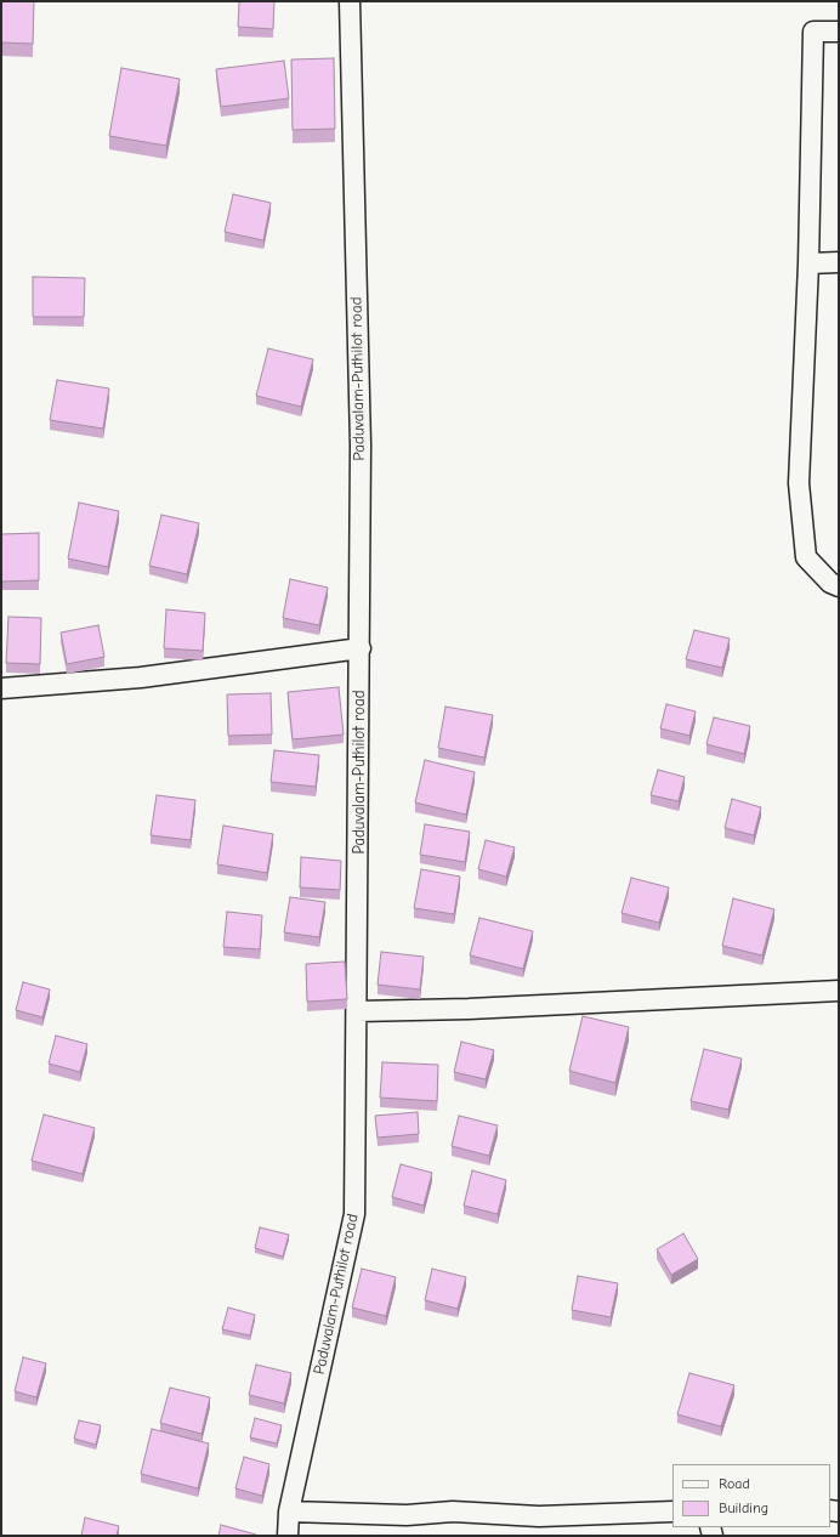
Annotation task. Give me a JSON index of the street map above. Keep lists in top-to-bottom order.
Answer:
{
  "streets": {
    "street": ["Paduvalam-Puthilot road"]
  },
  "legend": ["Road", "Building"]
}
